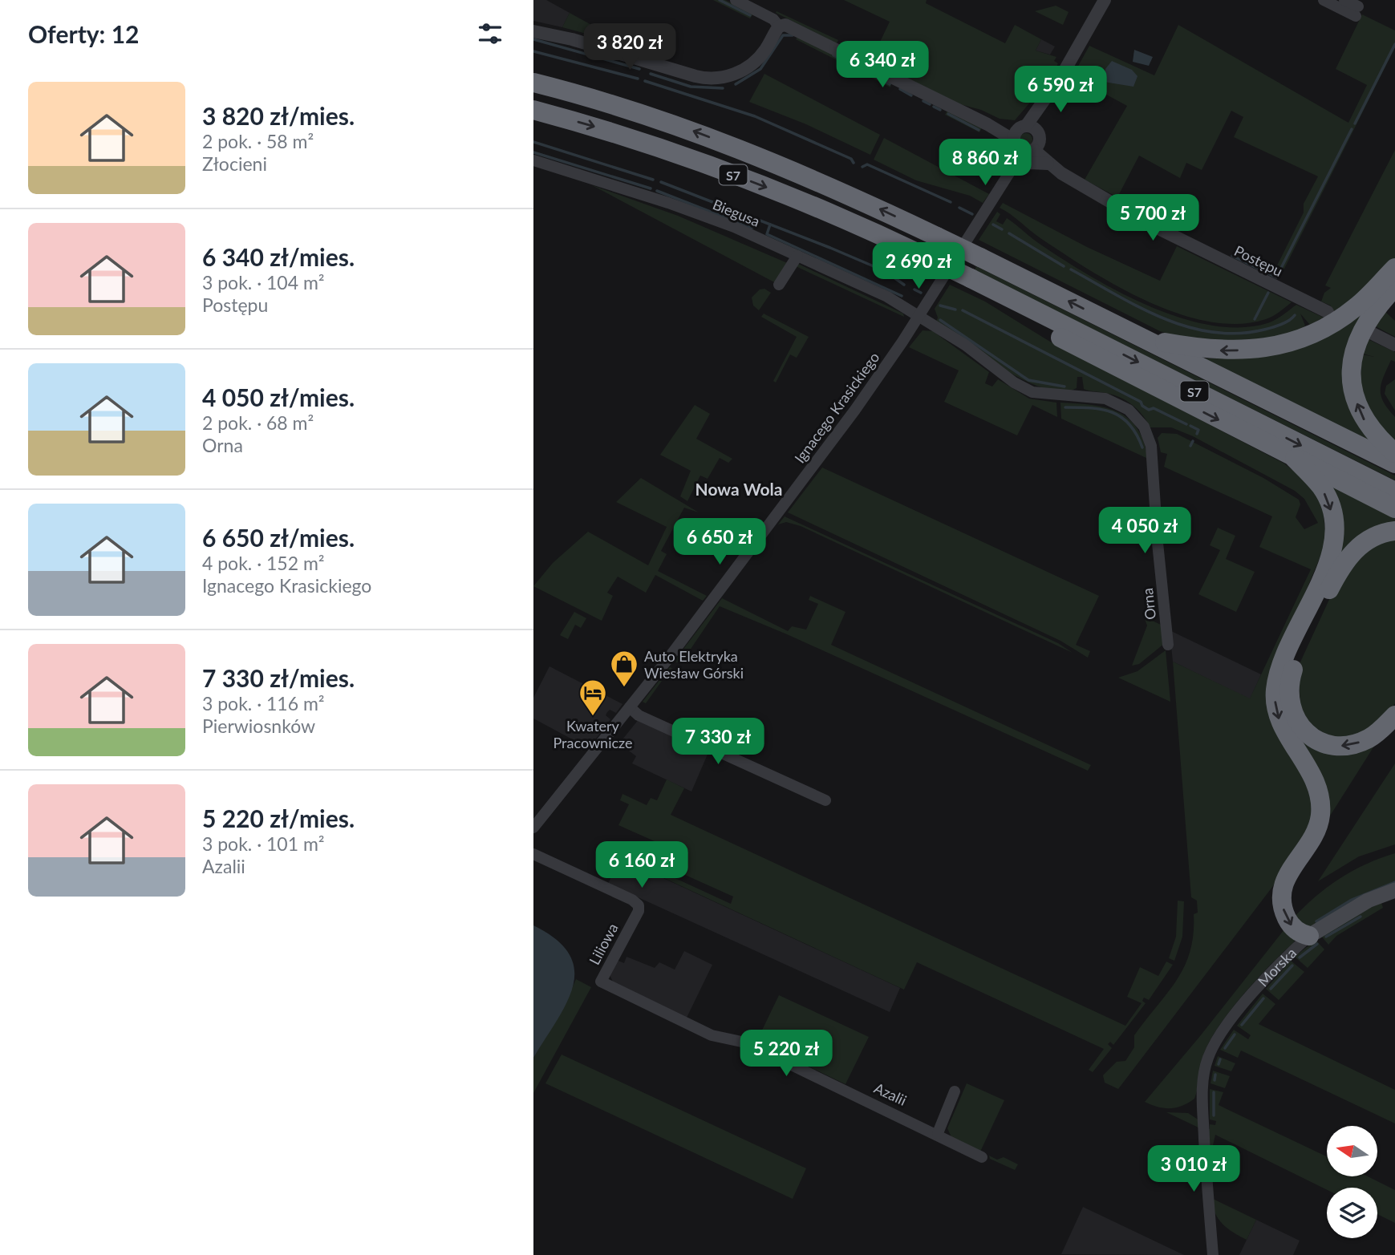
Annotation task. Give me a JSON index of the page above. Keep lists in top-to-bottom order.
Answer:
{
  "streets": {
    "highway": ["S7"],
    "main road": ["Morska"],
    "street": [
      "Biegusa",
      "Postępu",
      "Ignacego Krasickiego",
      "Orna",
      "Liliowa",
      "Azalii"
    ]
  },
  "crossings": [
    ["Biegusa", "Ignacego Krasickiego"],
    ["Biegusa", "Orna"],
    ["Postępu", "Ignacego Krasickiego"],
    ["Liliowa", "Azalii"]
  ],
  "districts": ["Nowa Wola"],
  "places": {
    "shop": ["Auto Elektryka Wiesław Górski"],
    "hotel": ["Kwatery Pracownicze"]
  },
  "north": "left",
  "page": {
    "heading": "Oferty: 12",
    "price": [
      "3 820 zł",
      "6 340 zł",
      "6 590 zł",
      "8 860 zł",
      "5 700 zł",
      "2 690 zł",
      "4 050 zł",
      "6 650 zł",
      "7 330 zł",
      "6 160 zł",
      "5 220 zł",
      "3 010 zł"
    ],
    "list": [
      {
        "name": "3 820 zł/mies.",
        "note": "2 pok. · 58 m² · Złocieni"
      },
      {
        "name": "6 340 zł/mies.",
        "note": "3 pok. · 104 m² · Postępu"
      },
      {
        "name": "4 050 zł/mies.",
        "note": "2 pok. · 68 m² · Orna"
      },
      {
        "name": "6 650 zł/mies.",
        "note": "4 pok. · 152 m² · Ignacego Krasickiego"
      },
      {
        "name": "7 330 zł/mies.",
        "note": "3 pok. · 116 m² · Pierwiosnków"
      },
      {
        "name": "5 220 zł/mies.",
        "note": "3 pok. · 101 m² · Azalii"
      }
    ]
  }
}
